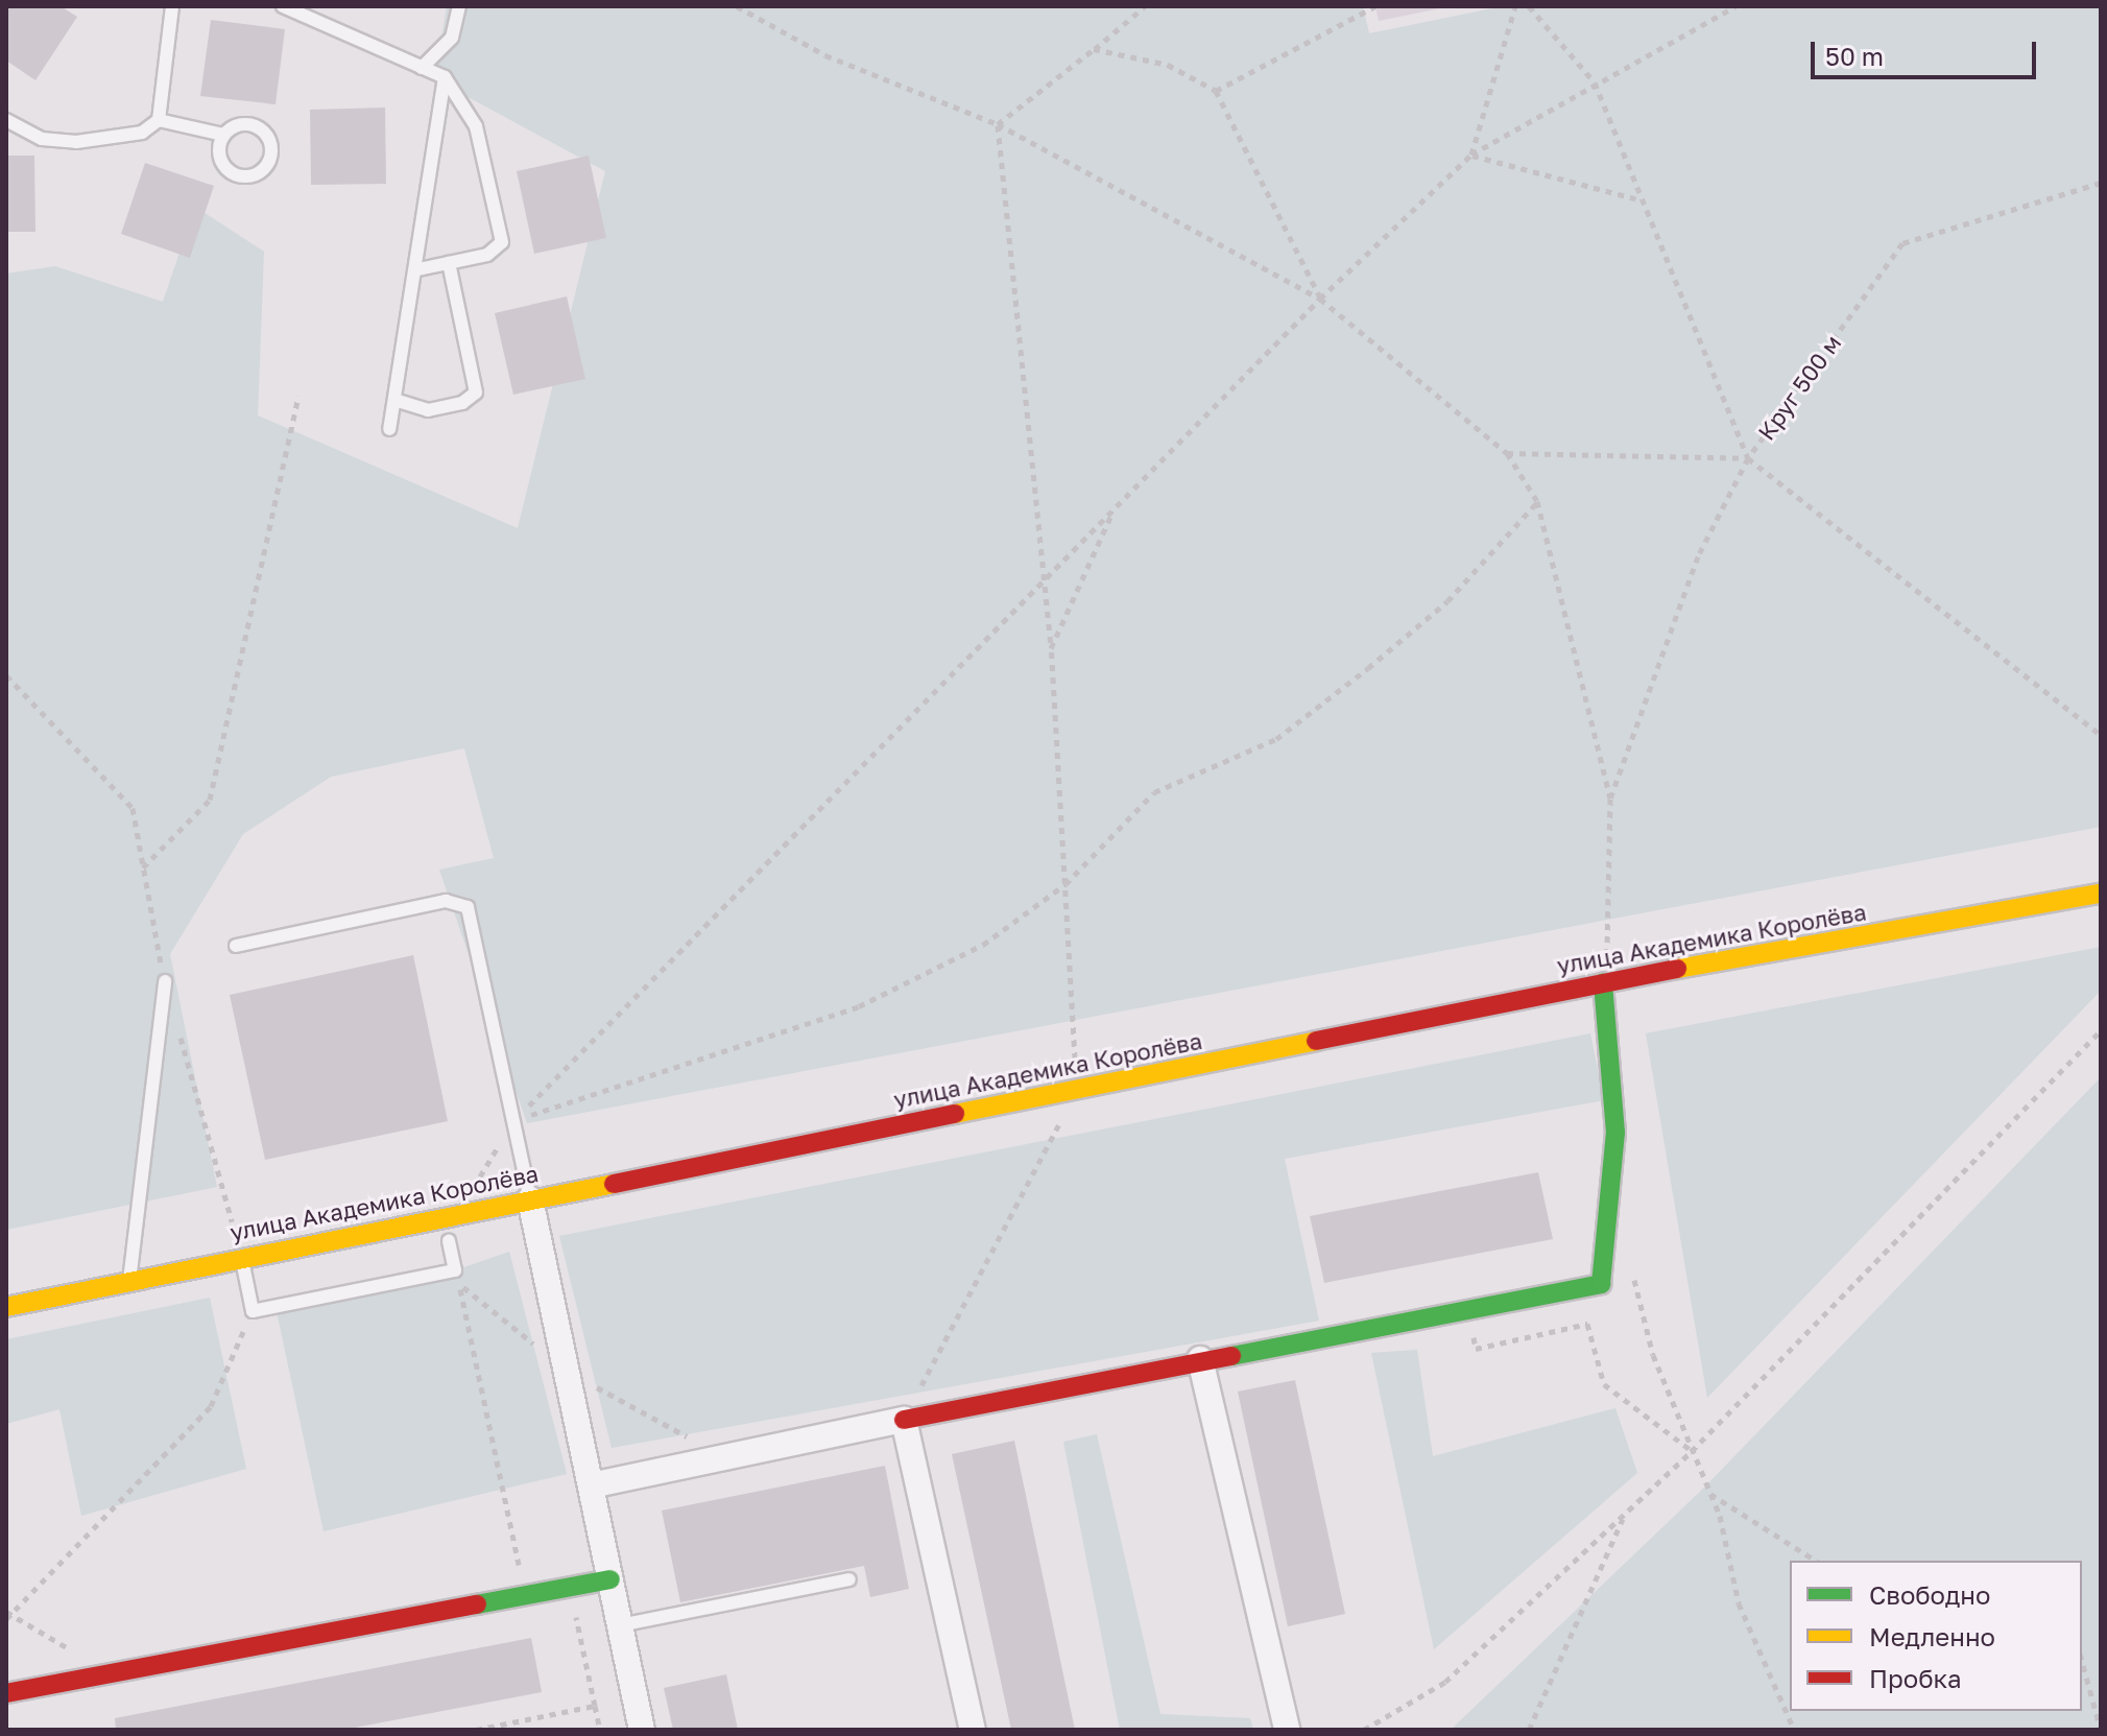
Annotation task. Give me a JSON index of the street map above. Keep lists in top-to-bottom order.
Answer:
{
  "streets": {
    "street": ["улица Академика Королёва"],
    "path": ["Круг 500 м"]
  },
  "legend": ["Свободно", "Медленно", "Пробка"],
  "scale_bar": "50 m"
}
